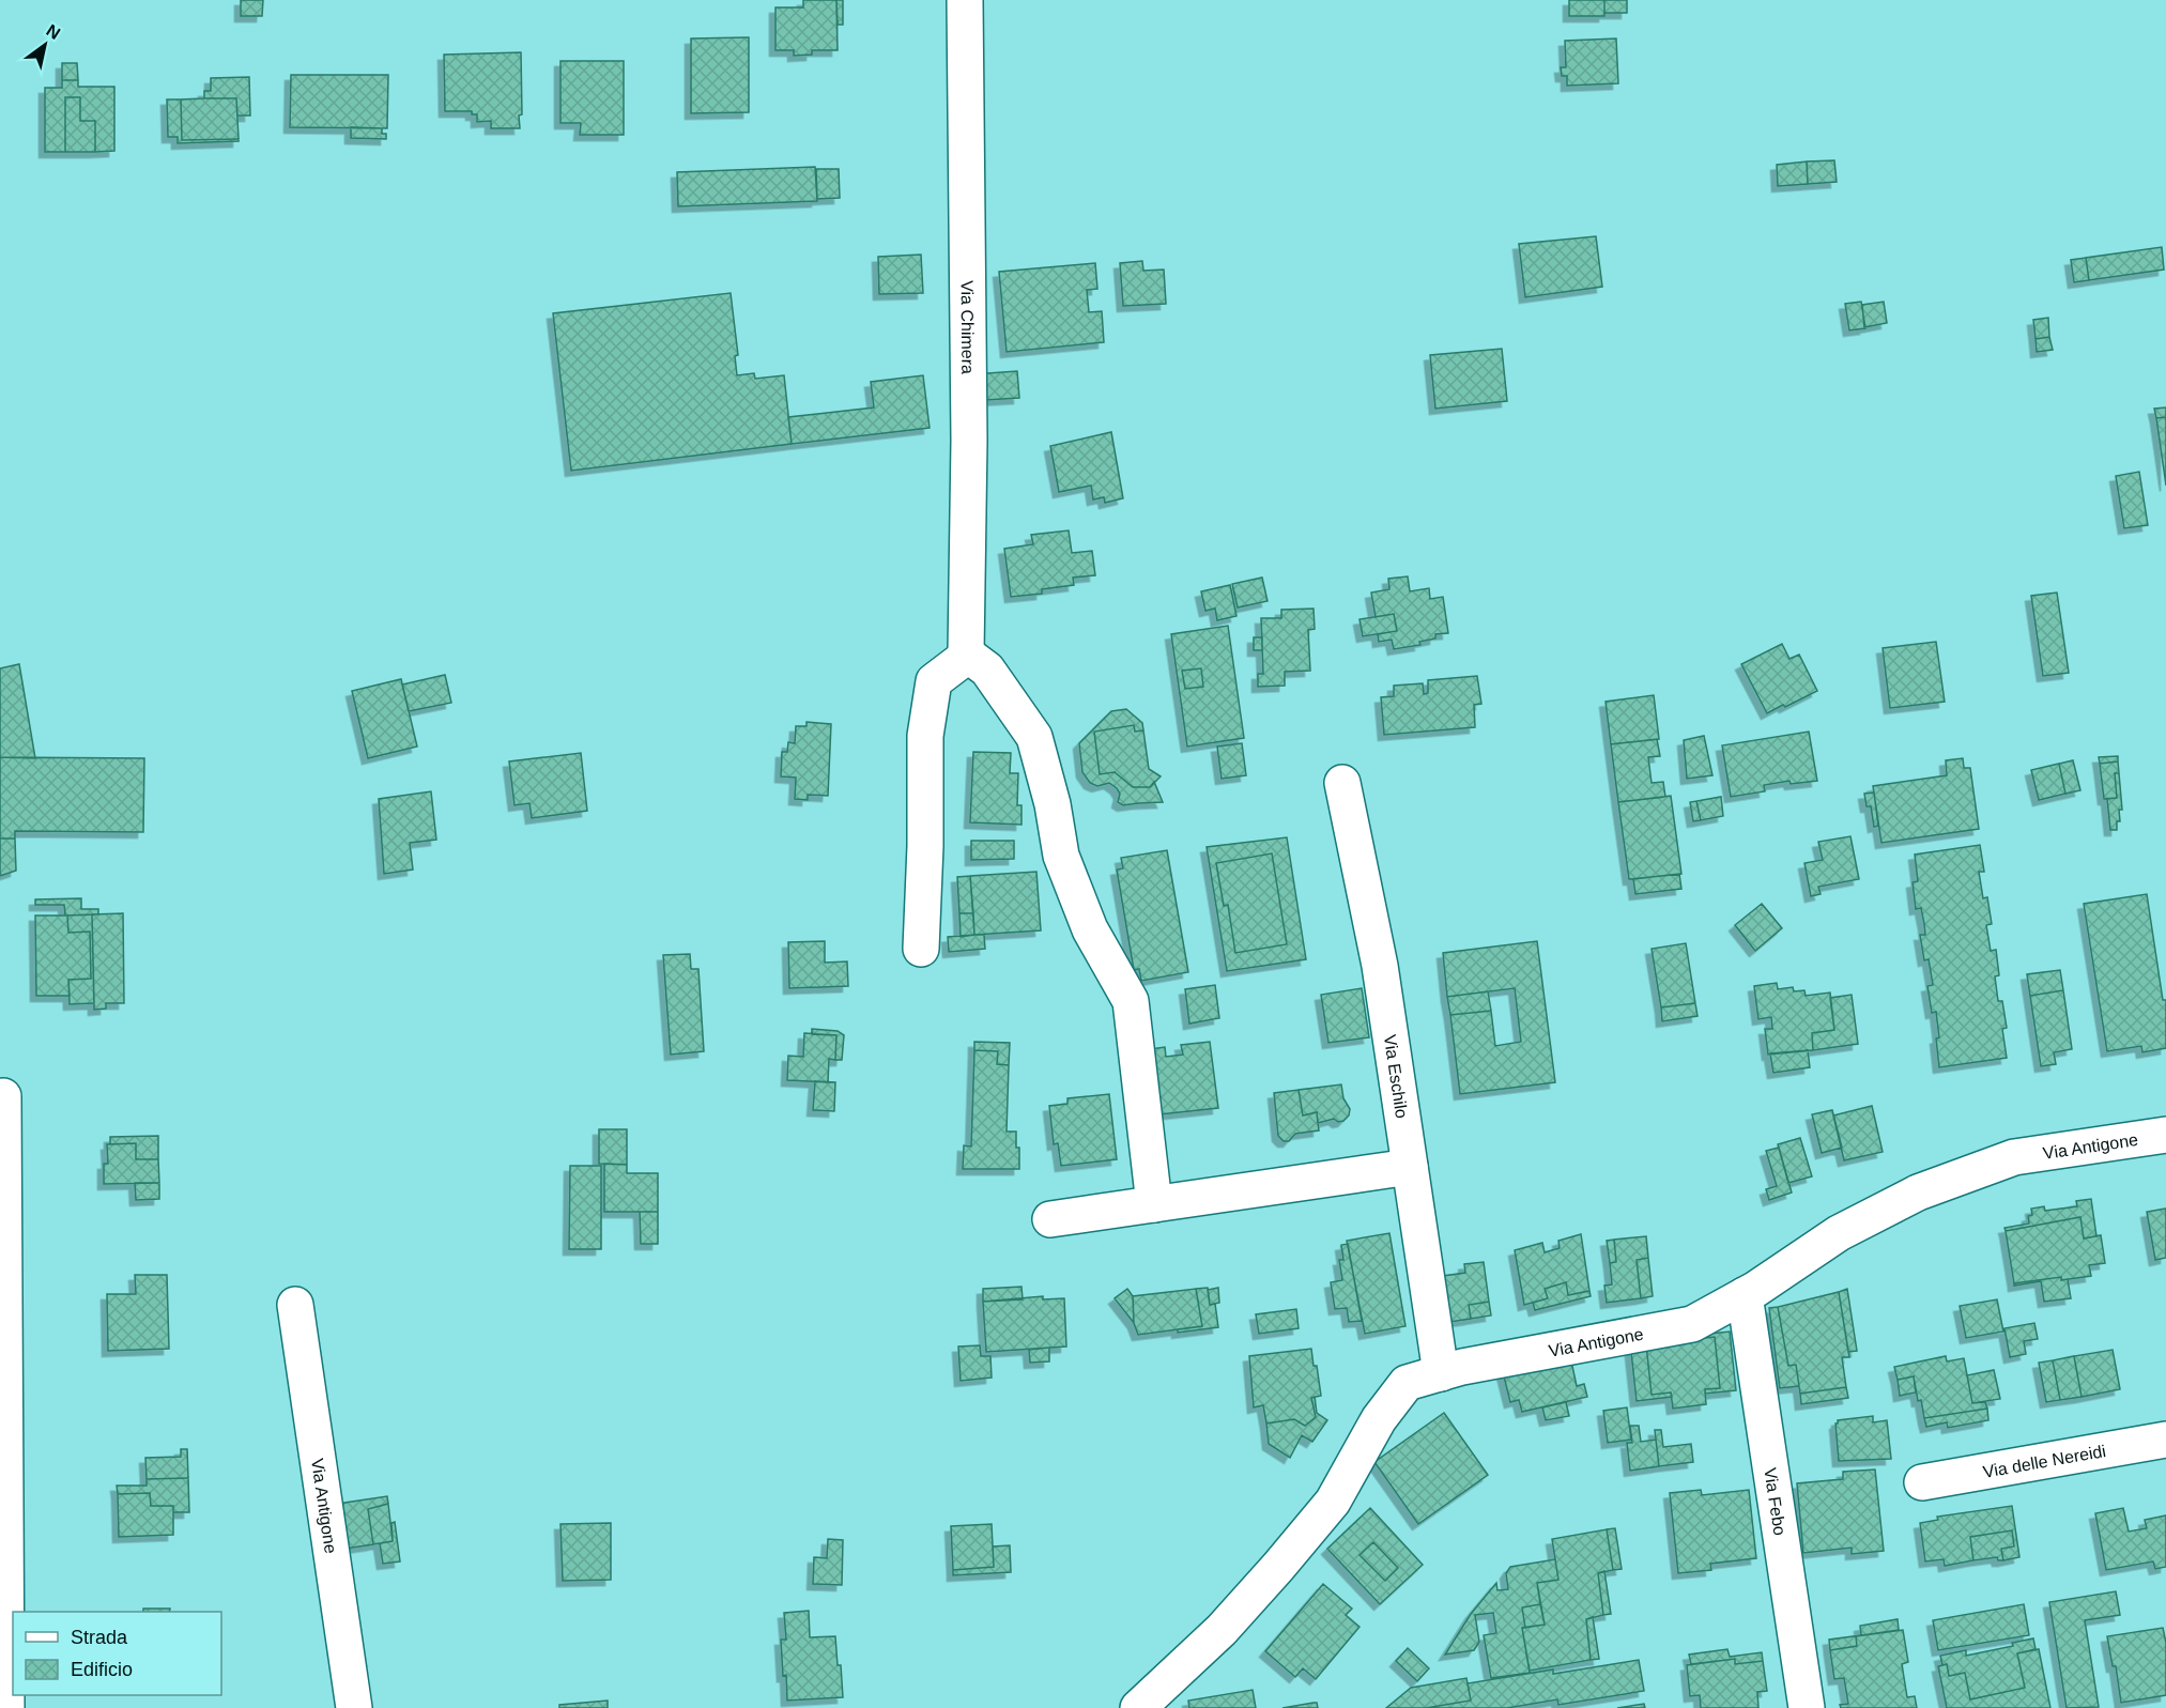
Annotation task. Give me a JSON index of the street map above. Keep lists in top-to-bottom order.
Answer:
{
  "streets": {
    "street": [
      "Via Chimera",
      "Via Eschilo",
      "Via Antigone",
      "Via delle Nereidi",
      "Via Febo"
    ]
  },
  "crossings": [
    ["Via Eschilo", "Via Antigone"],
    ["Via Antigone", "Via Febo"]
  ],
  "legend": ["Strada", "Edificio"],
  "north": "top right"
}
